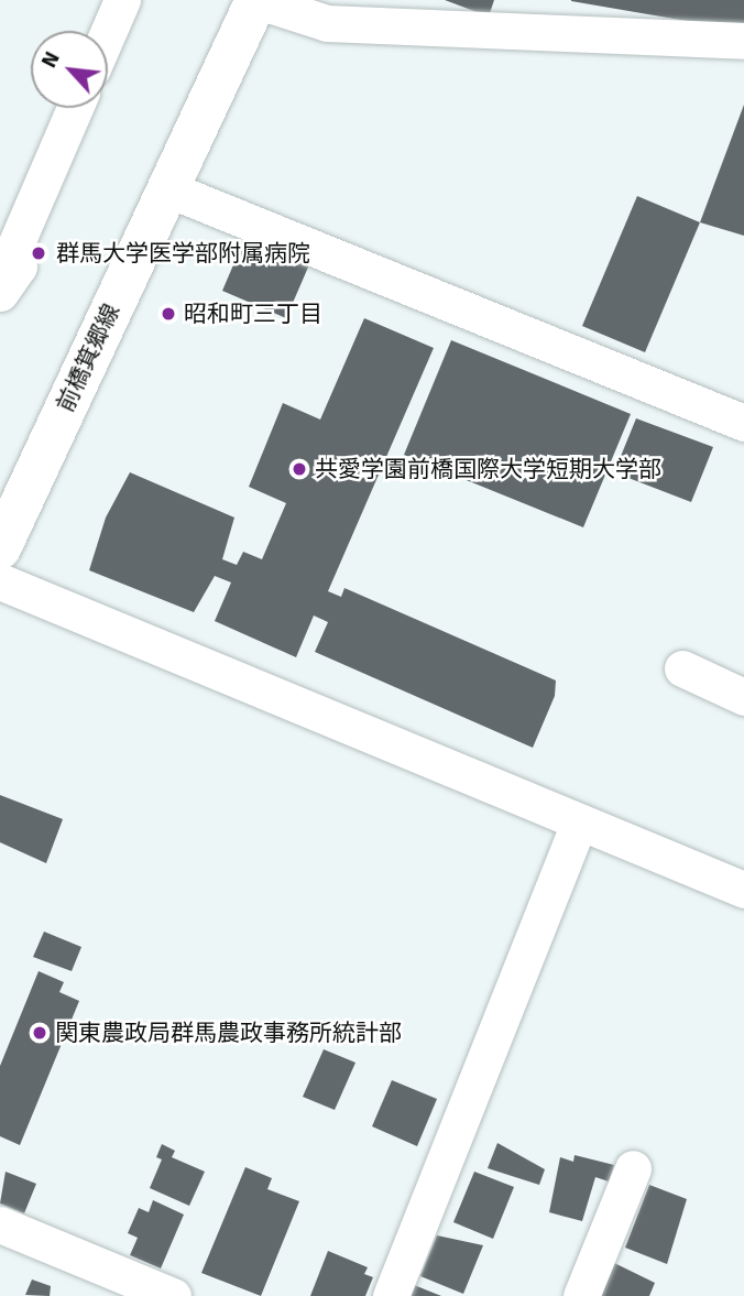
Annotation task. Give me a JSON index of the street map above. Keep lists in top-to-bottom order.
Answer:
{
  "streets": {
    "main road": ["前橋箕郷線"]
  },
  "places": [
    "群馬大学医学部附属病院",
    "昭和町三丁目",
    "共愛学園前橋国際大学短期大学部",
    "関東農政局群馬農政事務所統計部"
  ],
  "north": "top left"
}
